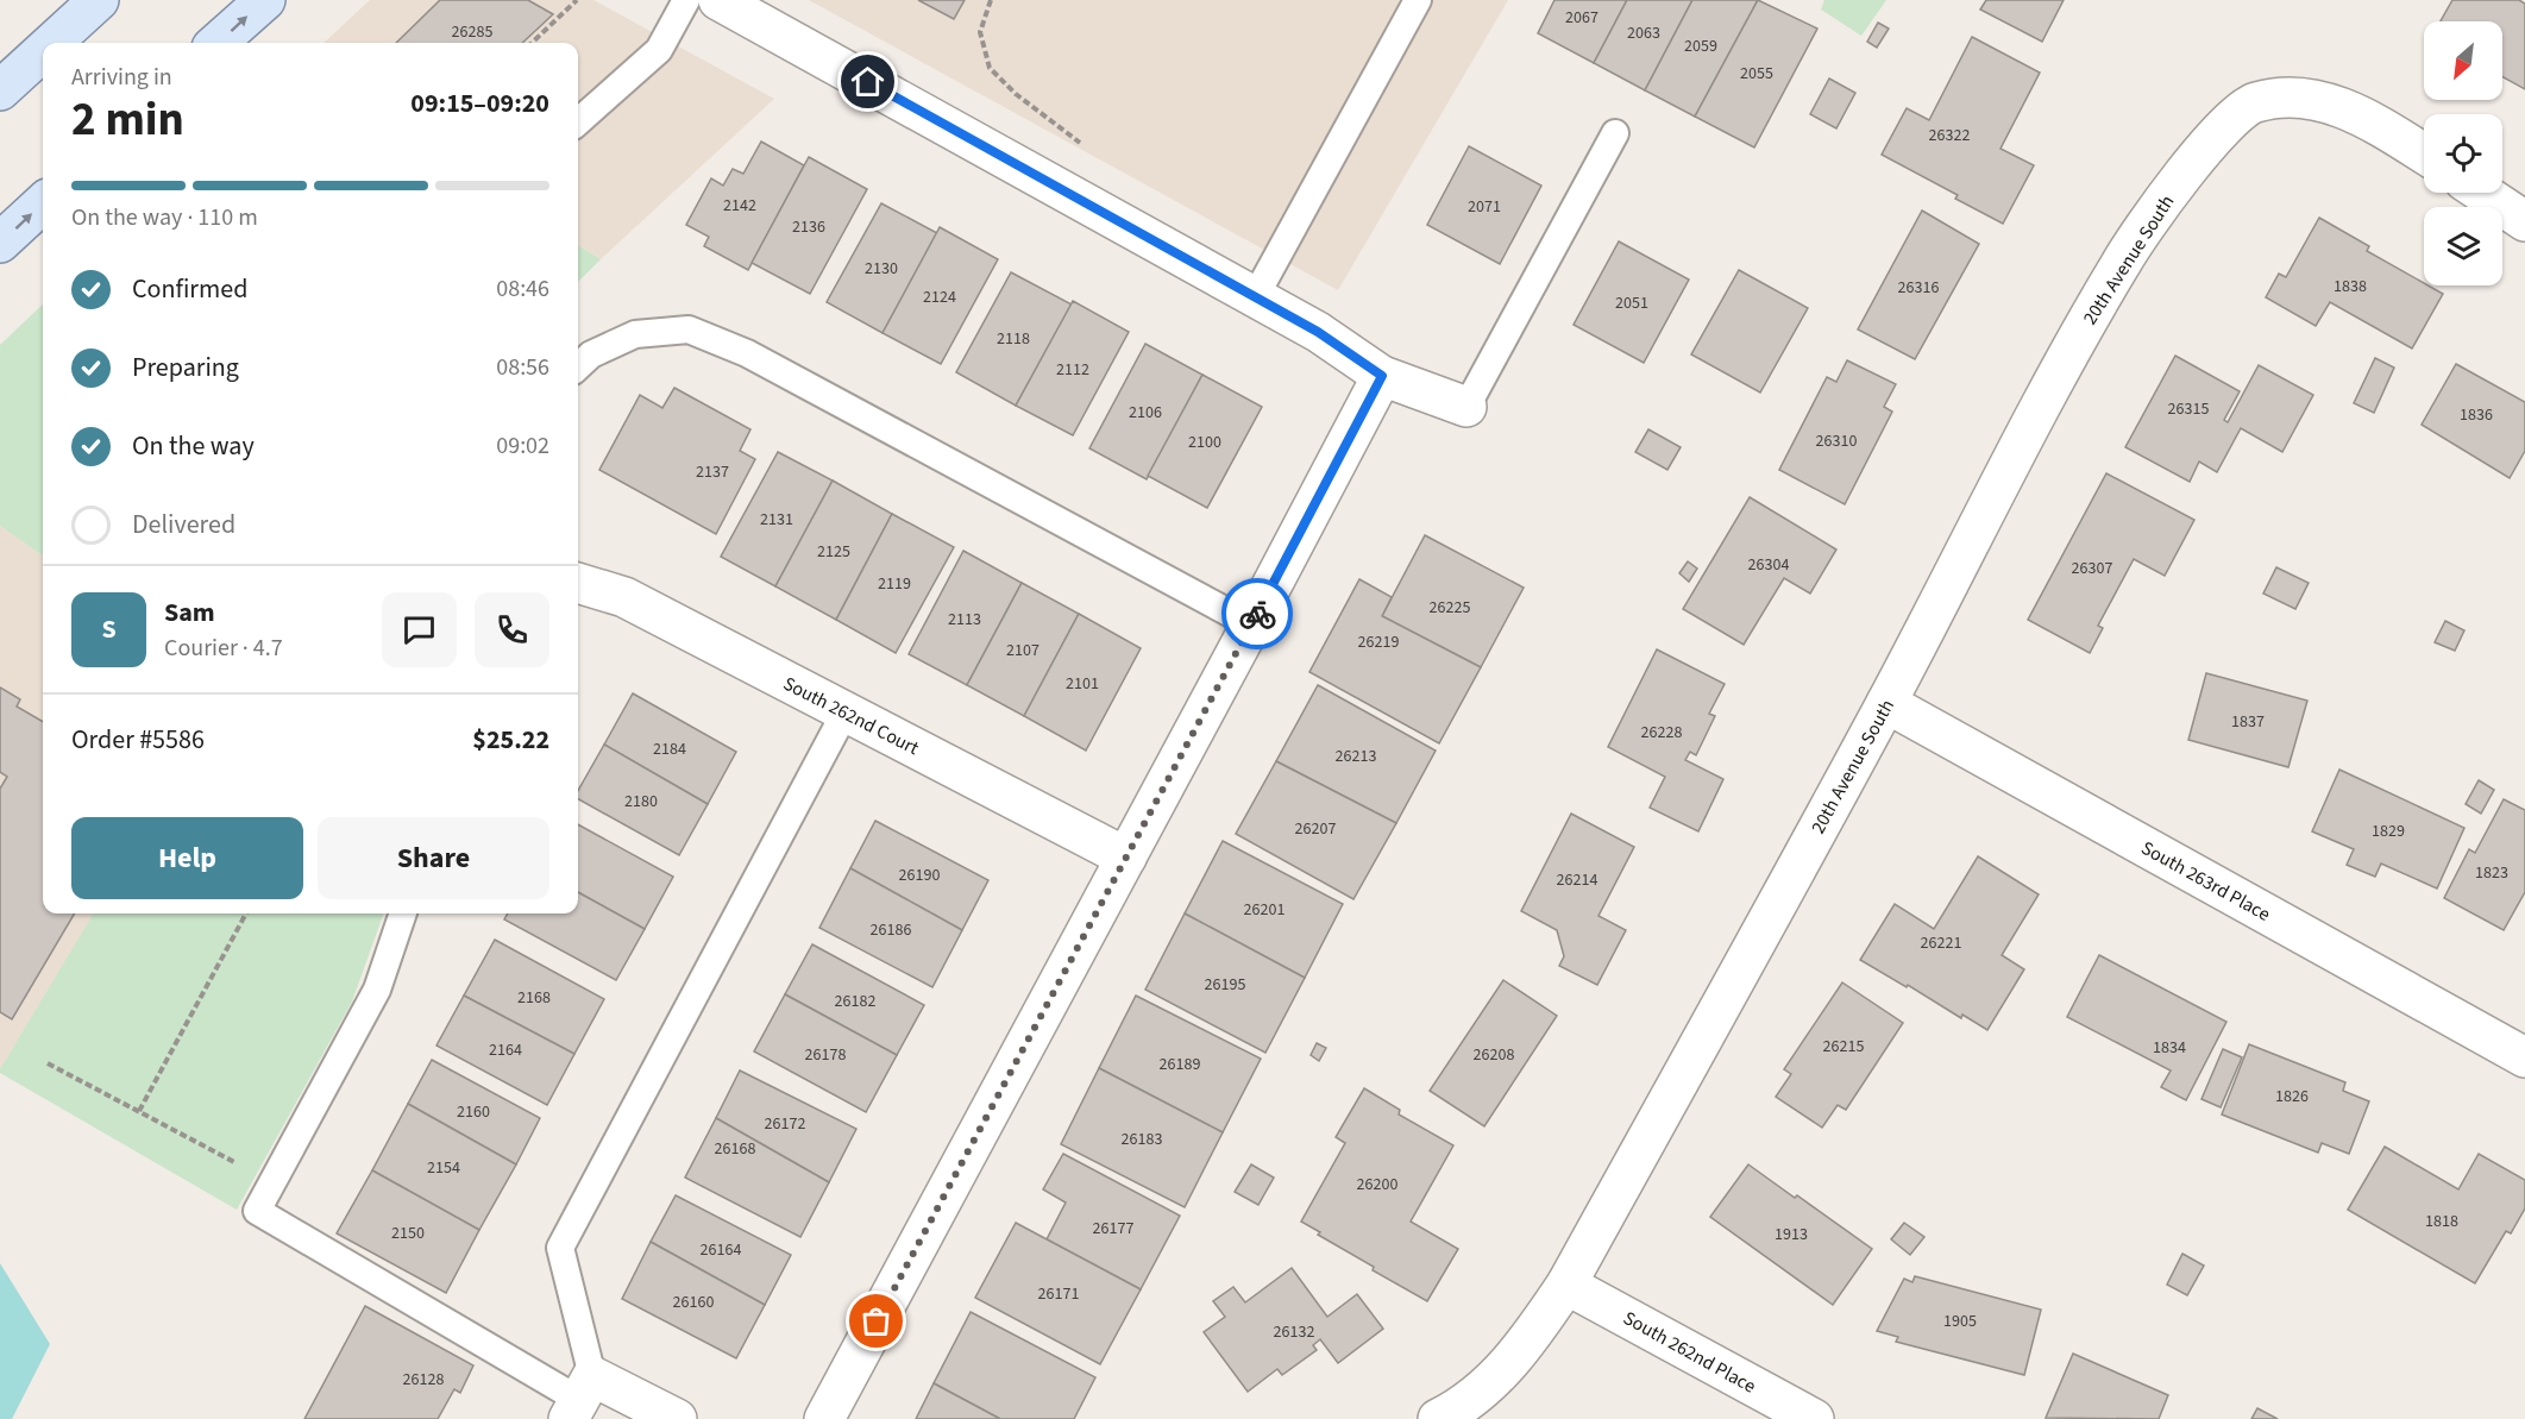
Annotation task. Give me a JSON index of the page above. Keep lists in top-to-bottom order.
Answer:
{
  "streets": {
    "street": [
      "20th Avenue South",
      "South 262nd Court",
      "South 263rd Place",
      "South 262nd Place"
    ]
  },
  "crossings": [
    ["20th Avenue South", "South 263rd Place"],
    ["20th Avenue South", "South 262nd Place"]
  ],
  "house_numbers": [
    "2067",
    "26285",
    "2063",
    "2059",
    "2055",
    "26322",
    "2142",
    "2071",
    "2136",
    "2130",
    "1838",
    "26316",
    "2124",
    "2051",
    "2118",
    "2112",
    "26315",
    "2106",
    "1836",
    "26310",
    "2100",
    "2137",
    "2131",
    "2125",
    "26304",
    "26307",
    "2119",
    "26225",
    "2113",
    "26219",
    "2107",
    "2101",
    "1837",
    "26228",
    "2184",
    "26213",
    "2180",
    "26207",
    "1829",
    "1823",
    "26190",
    "26214",
    "26201",
    "26186",
    "26221",
    "26195",
    "2168",
    "26182",
    "26215",
    "1834",
    "2164",
    "26178",
    "26208",
    "26189",
    "1826",
    "2160",
    "26172",
    "26183",
    "26168",
    "2154",
    "26200",
    "1818",
    "26177",
    "2150",
    "1913",
    "26164",
    "26171",
    "26160",
    "1905",
    "26132",
    "26128"
  ],
  "north": "bottom left",
  "page": {
    "heading": ["2 min", "Arriving in", "09:15–09:20"],
    "panel": [
      "Sam",
      "Courier · 4.7",
      "Order #5586",
      "$25.22"
    ],
    "bar": "On the way · 110 m",
    "list": [
      ["Confirmed", "08:46"],
      ["Preparing", "08:56"],
      ["On the way", "09:02"],
      "Delivered"
    ],
    "round": "S",
    "buttons": ["Help", "Share"]
  }
}
